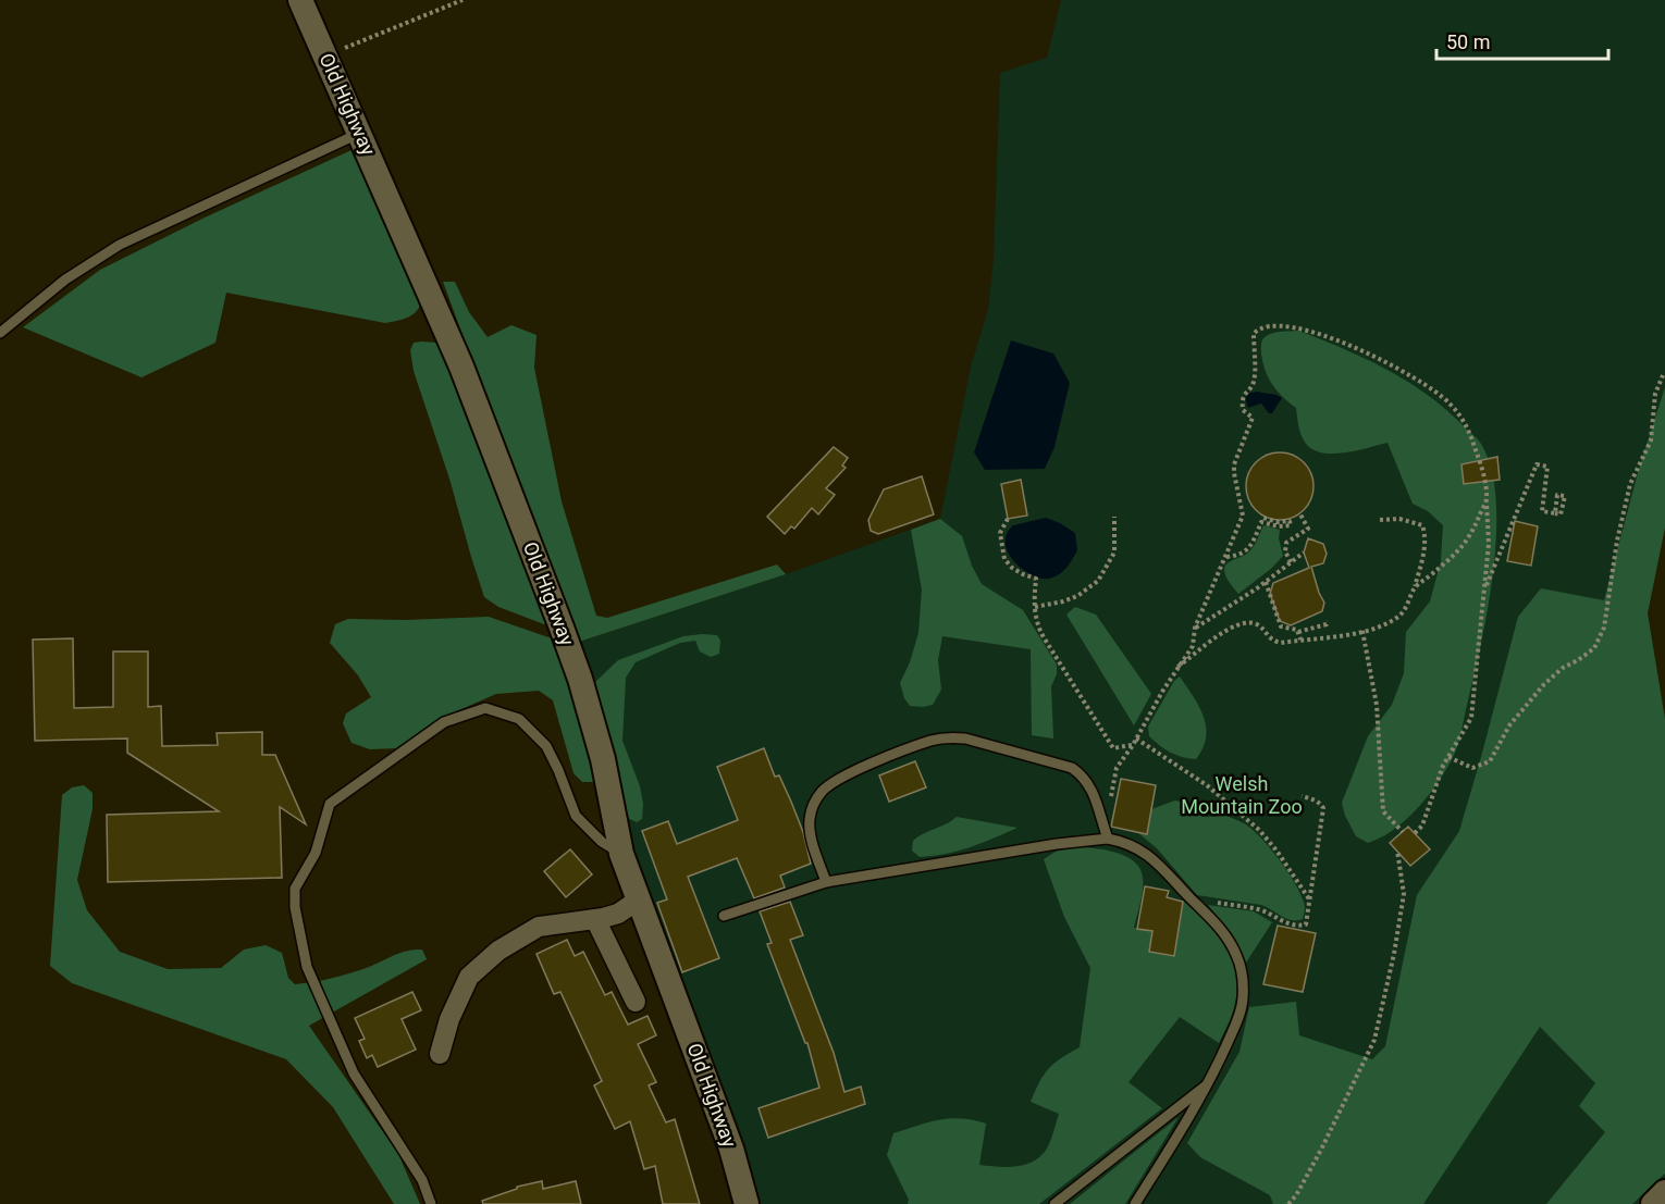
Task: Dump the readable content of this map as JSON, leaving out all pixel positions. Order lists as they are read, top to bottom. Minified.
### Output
{"streets":{"street":["Old Highway"]},"parks":["Welsh Mountain Zoo"],"scale_bar":"50 m"}
